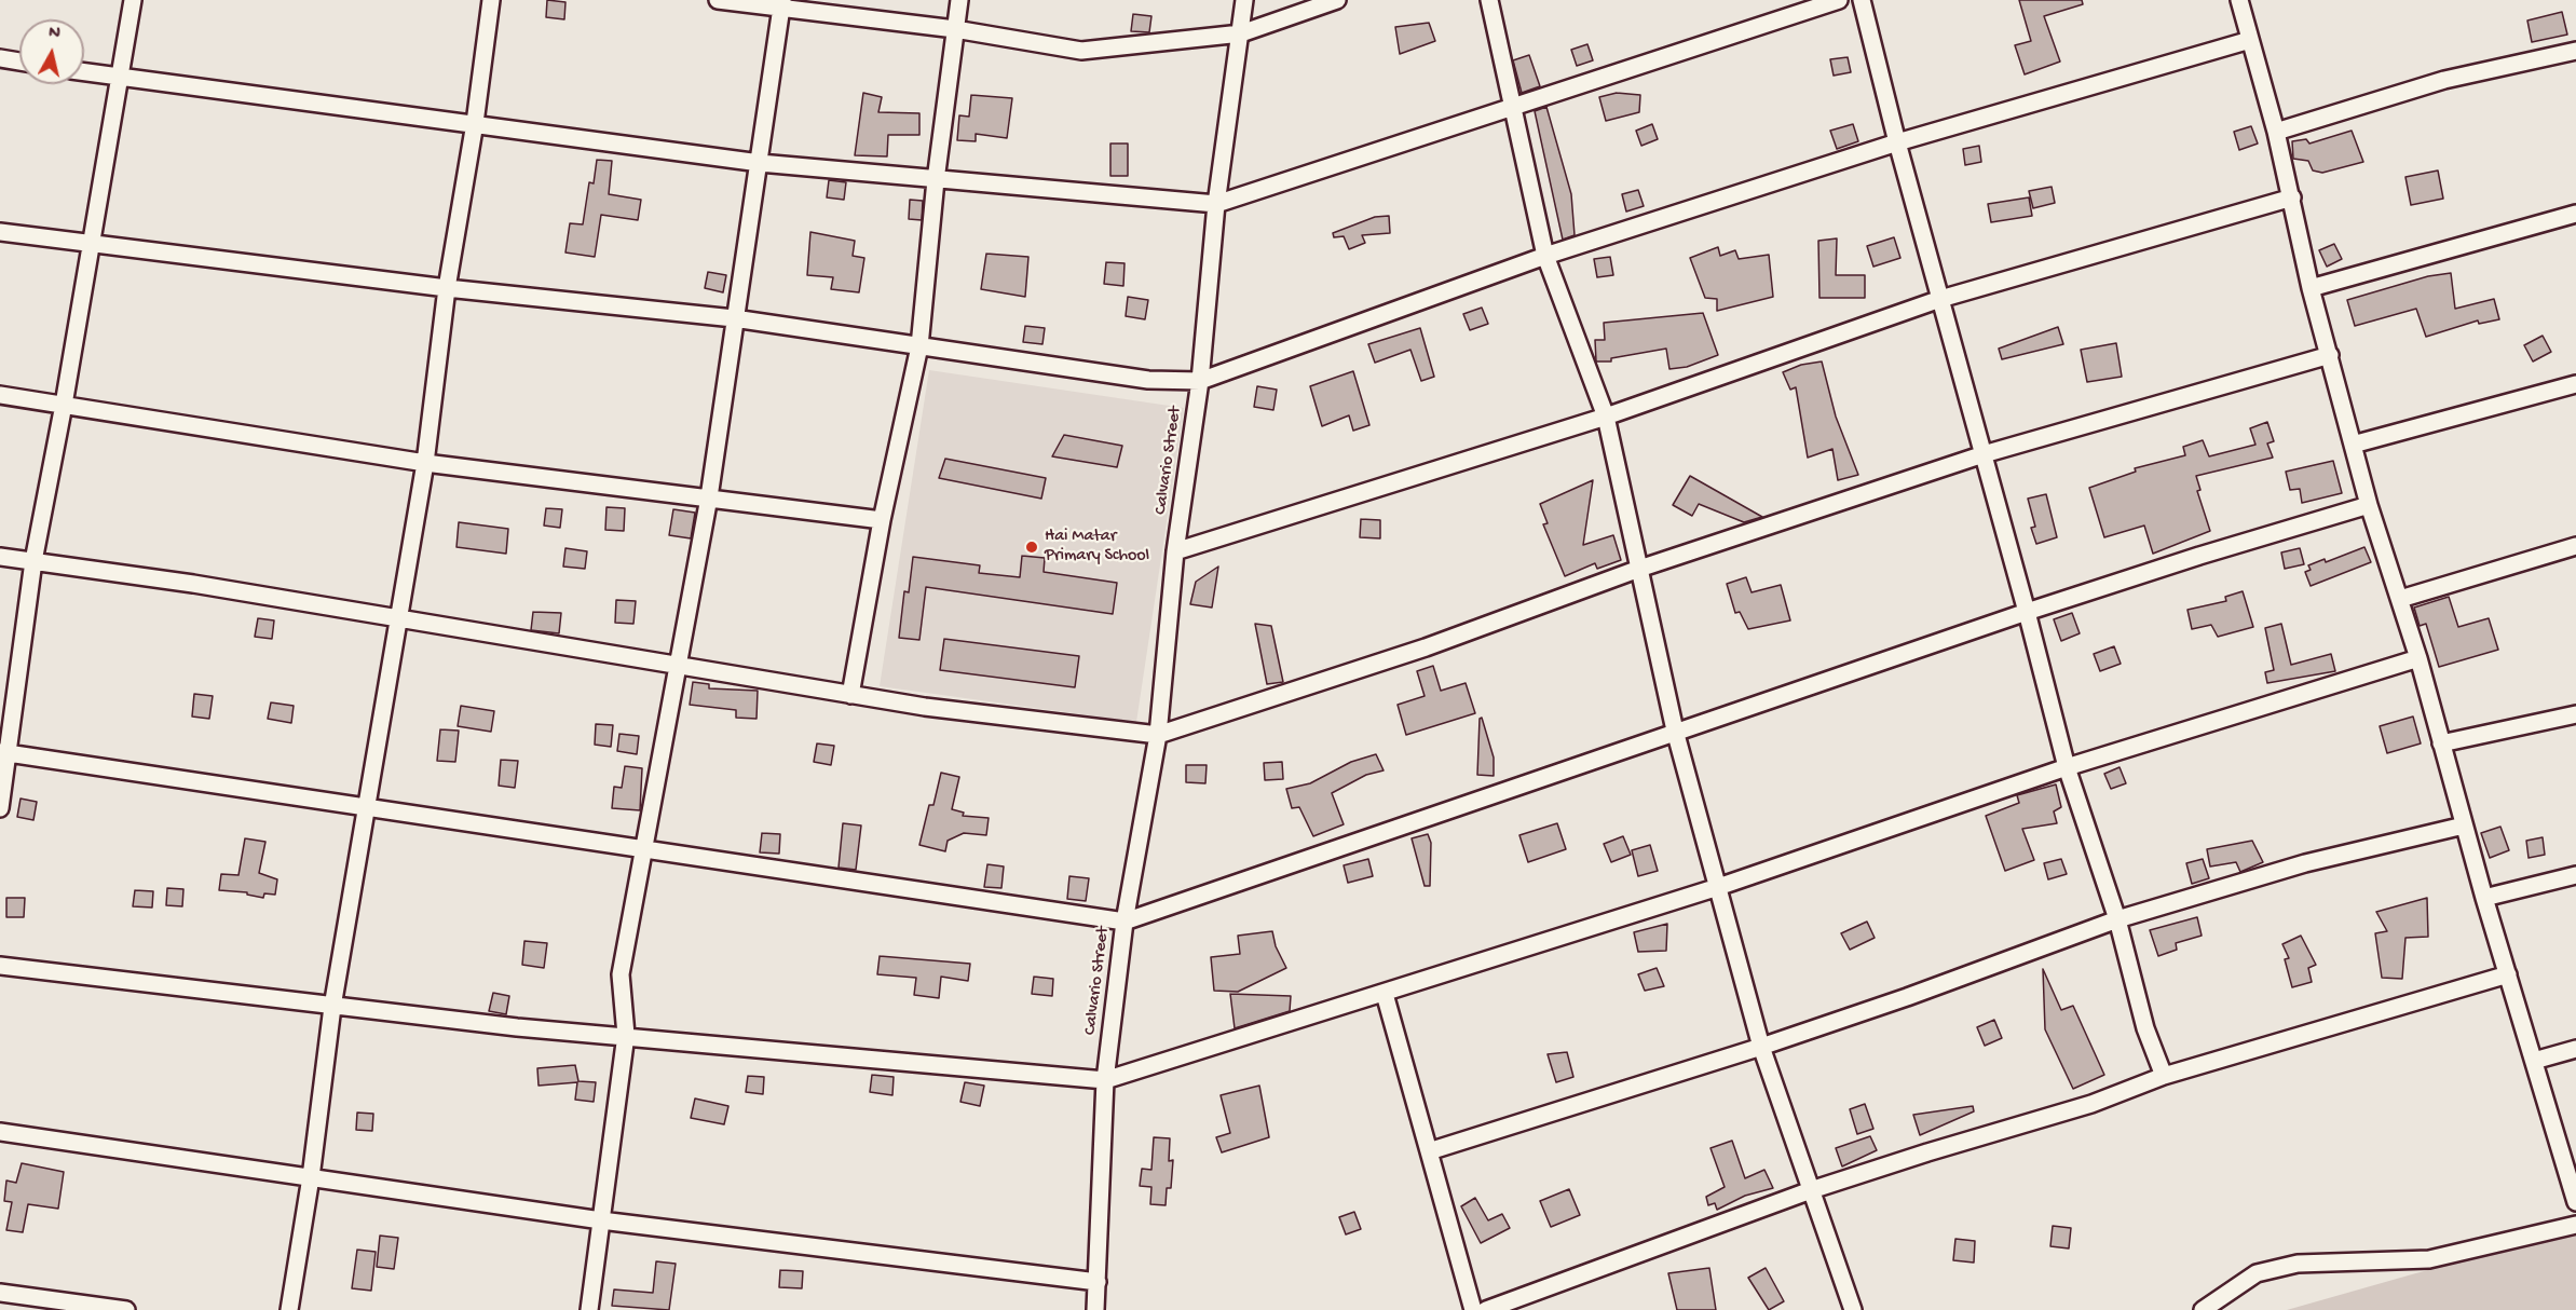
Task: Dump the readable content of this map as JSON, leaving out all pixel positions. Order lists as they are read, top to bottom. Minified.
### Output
{"streets":{"street":["Calvario Street"]},"places":["Hai Matar Primary School"],"north":"top"}
